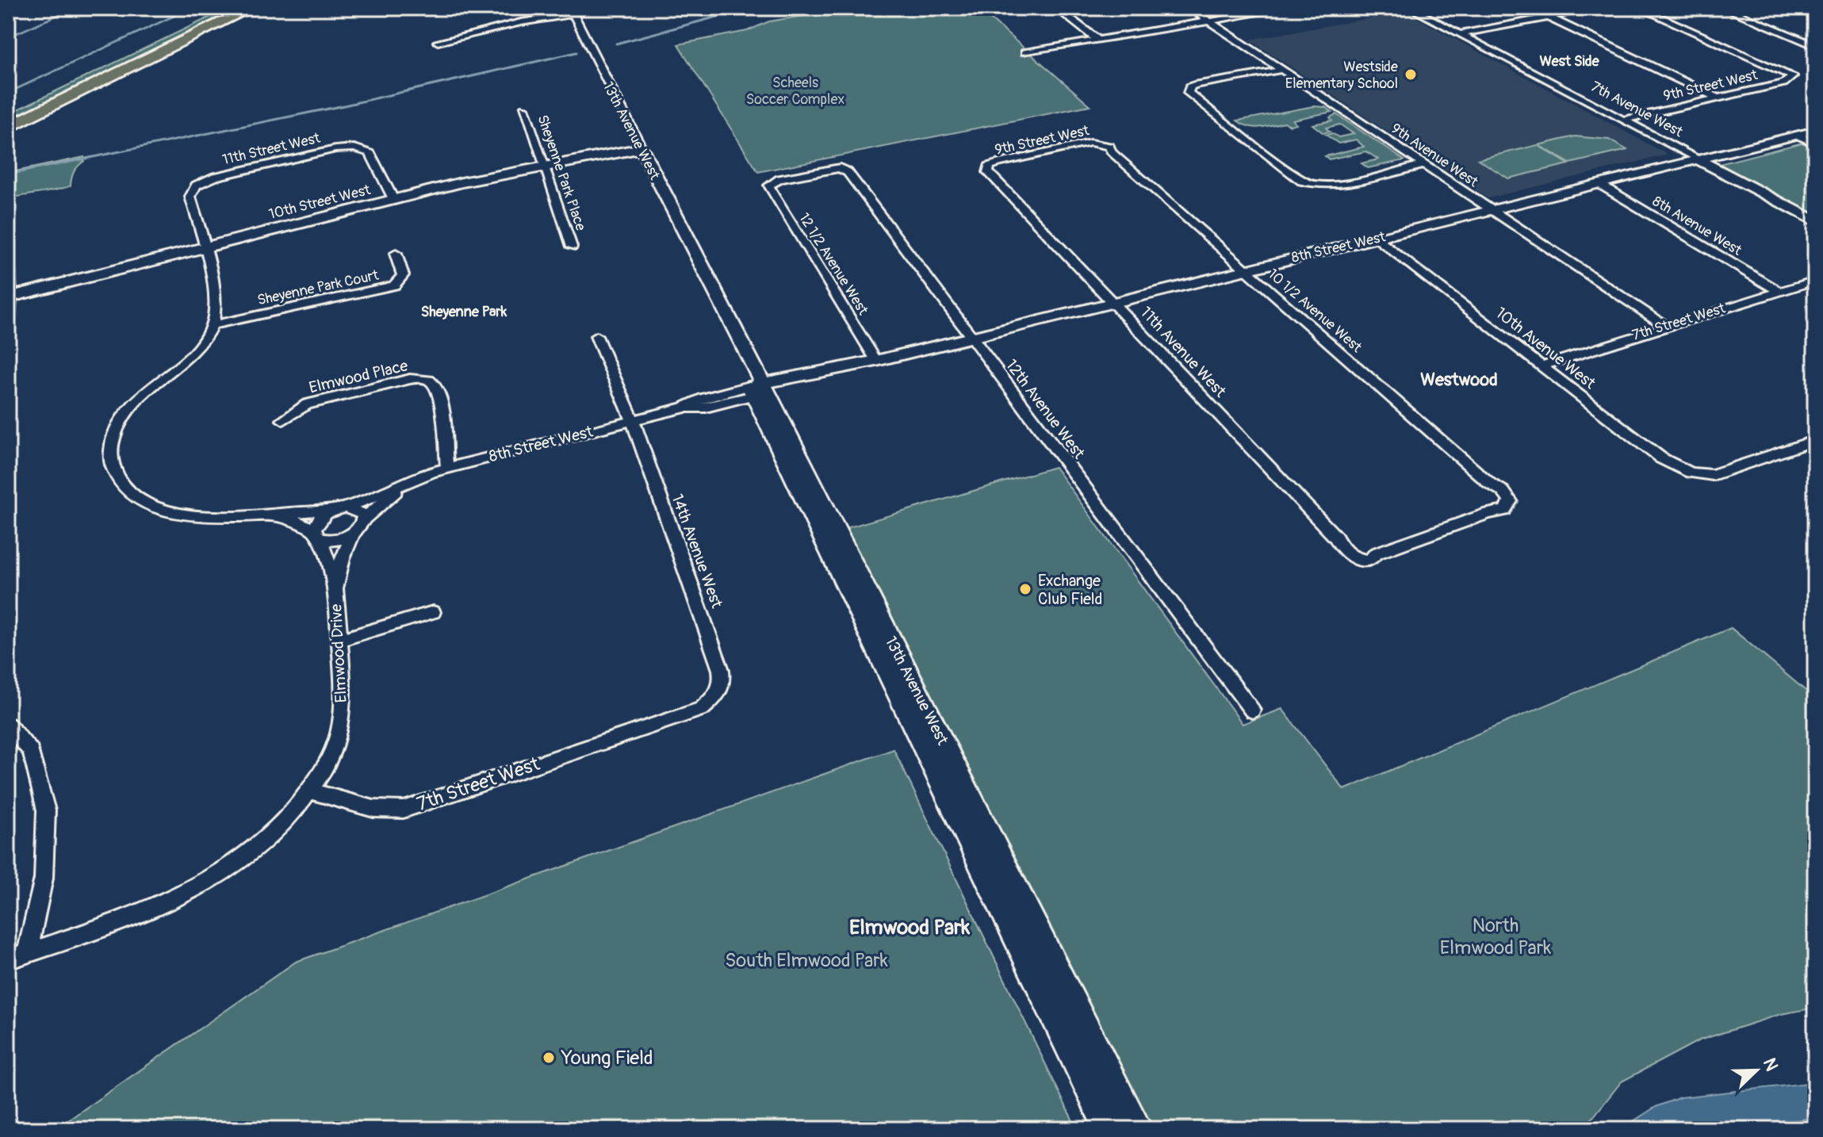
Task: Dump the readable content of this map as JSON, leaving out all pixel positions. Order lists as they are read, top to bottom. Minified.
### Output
{"streets":{"street":["9th Street West","7th Avenue West","13th Avenue West","11th Street West","9th Avenue West","Sheyenne Park Place","10th Street West","8th Avenue West","8th Street West","12 1/2 Avenue West","Sheyenne Park Court","10 1/2 Avenue West","7th Street West","10th Avenue West","11th Avenue West","Elmwood Place","12th Avenue West","14th Avenue West","Elmwood Drive"]},"crossings":[["9th Street West","7th Avenue West"],["9th Street West","10 1/2 Avenue West"],["9th Street West","11th Avenue West"],["7th Avenue West","8th Street West"],["13th Avenue West","10th Street West"],["13th Avenue West","8th Street West"],["11th Street West","10th Street West"],["9th Avenue West","8th Street West"],["9th Avenue West","7th Street West"],["Sheyenne Park Place","10th Street West"],["8th Avenue West","8th Street West"],["8th Avenue West","7th Street West"],["8th Street West","12 1/2 Avenue West"],["8th Street West","10 1/2 Avenue West"],["8th Street West","10th Avenue West"],["8th Street West","11th Avenue West"],["8th Street West","Elmwood Place"],["8th Street West","12th Avenue West"],["8th Street West","14th Avenue West"],["8th Street West","Elmwood Drive"],["12 1/2 Avenue West","12th Avenue West"],["10 1/2 Avenue West","11th Avenue West"],["7th Street West","10th Avenue West"],["7th Street West","14th Avenue West"],["7th Street West","Elmwood Drive"]],"districts":["West Side","Sheyenne Park","Westwood","Elmwood Park"],"parks":["Scheels Soccer Complex","North Elmwood Park","South Elmwood Park"],"places":["Westside Elementary School","Exchange Club Field","Young Field"],"north":"top right"}
